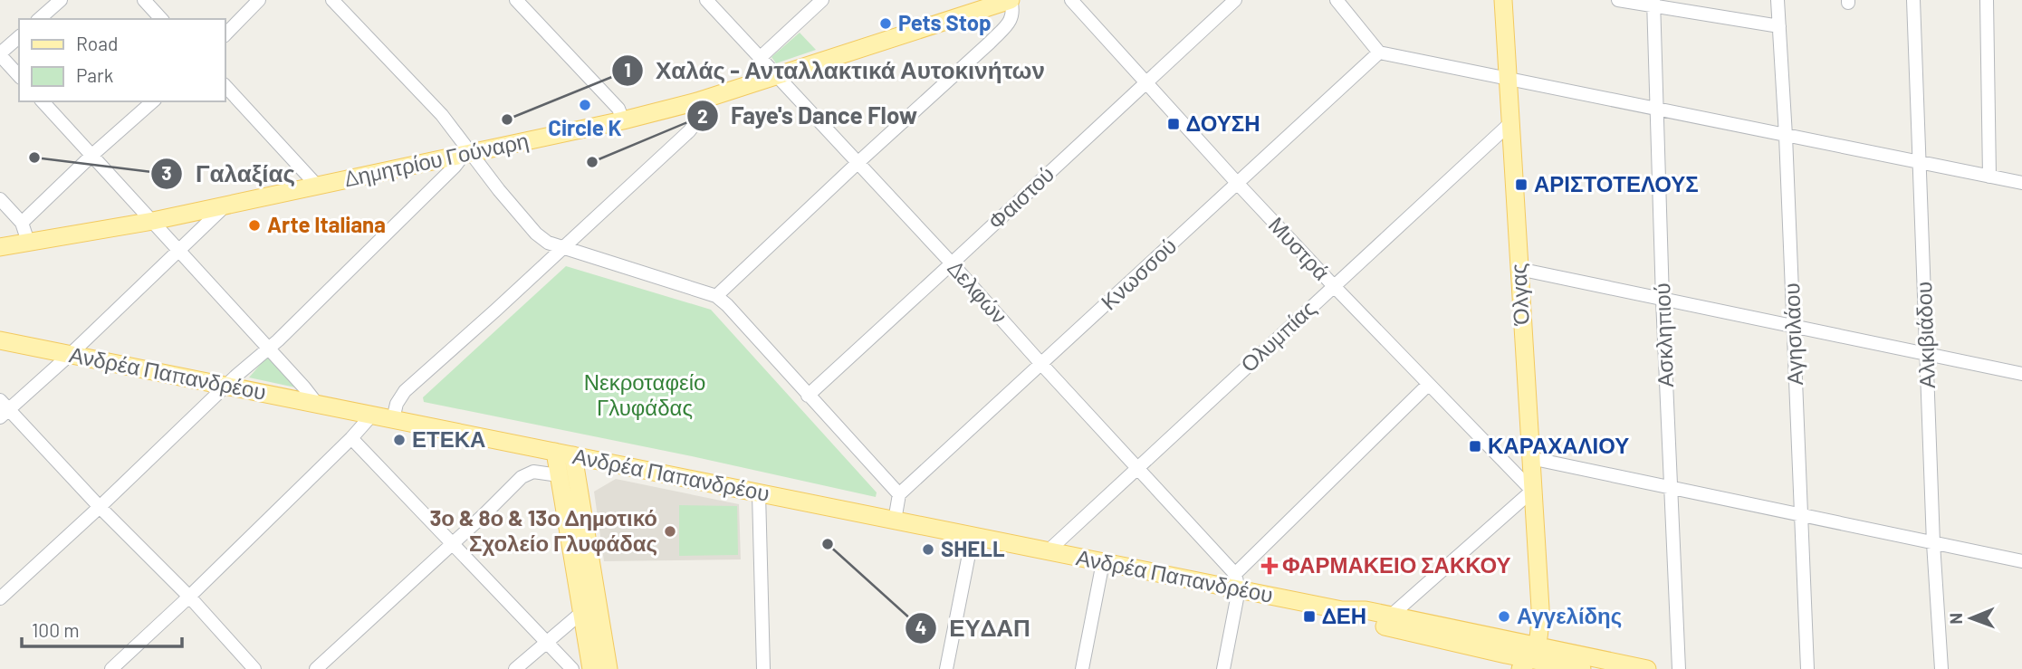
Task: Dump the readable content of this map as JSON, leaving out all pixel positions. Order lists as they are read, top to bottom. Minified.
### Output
{"streets":{"main road":["Δημητρίου Γούναρη","Όλγας","Ανδρέα Παπανδρέου"],"street":["Φαιστού","Μυστρά","Κνωσσού","Δελφών","Αγησιλάου","Ασκληπιού","Αλκιβιάδου","Ολυμπίας"]},"crossings":[["Δημητρίου Γούναρη","Δελφών"],["Φαιστού","Μυστρά"],["Φαιστού","Δελφών"],["Μυστρά","Κνωσσού"],["Μυστρά","Όλγας"],["Μυστρά","Ολυμπίας"],["Κνωσσού","Δελφών"],["Δελφών","Ολυμπίας"],["Δελφών","Ανδρέα Παπανδρέου"],["Όλγας","Ολυμπίας"],["Όλγας","Ανδρέα Παπανδρέου"],["Ολυμπίας","Ανδρέα Παπανδρέου"]],"parks":["Νεκροταφείο Γλυφάδας"],"places":{"other":["Pets Stop","Circle K","Χαλάς - Ανταλλακτικά Αυτοκινήτων","Γαλαξίας","Faye's Dance Flow","Arte Italiana","ΕΤΕΚΑ","3ο & 8ο & 13ο Δημοτικό Σχολείο Γλυφάδας","ΕΥΔΑΠ","SHELL","Αγγελίδης"],"transit":["ΔΟΥΣΗ","ΑΡΙΣΤΟΤΕΛΟΥΣ","ΚΑΡΑΧΑΛΙΟΥ","ΔΕΗ"],"health":["ΦΑΡΜΑΚΕΙΟ ΣΑΚΚΟΥ"]},"legend":["Road","Park"],"scale_bar":"100 m","north":"left"}
